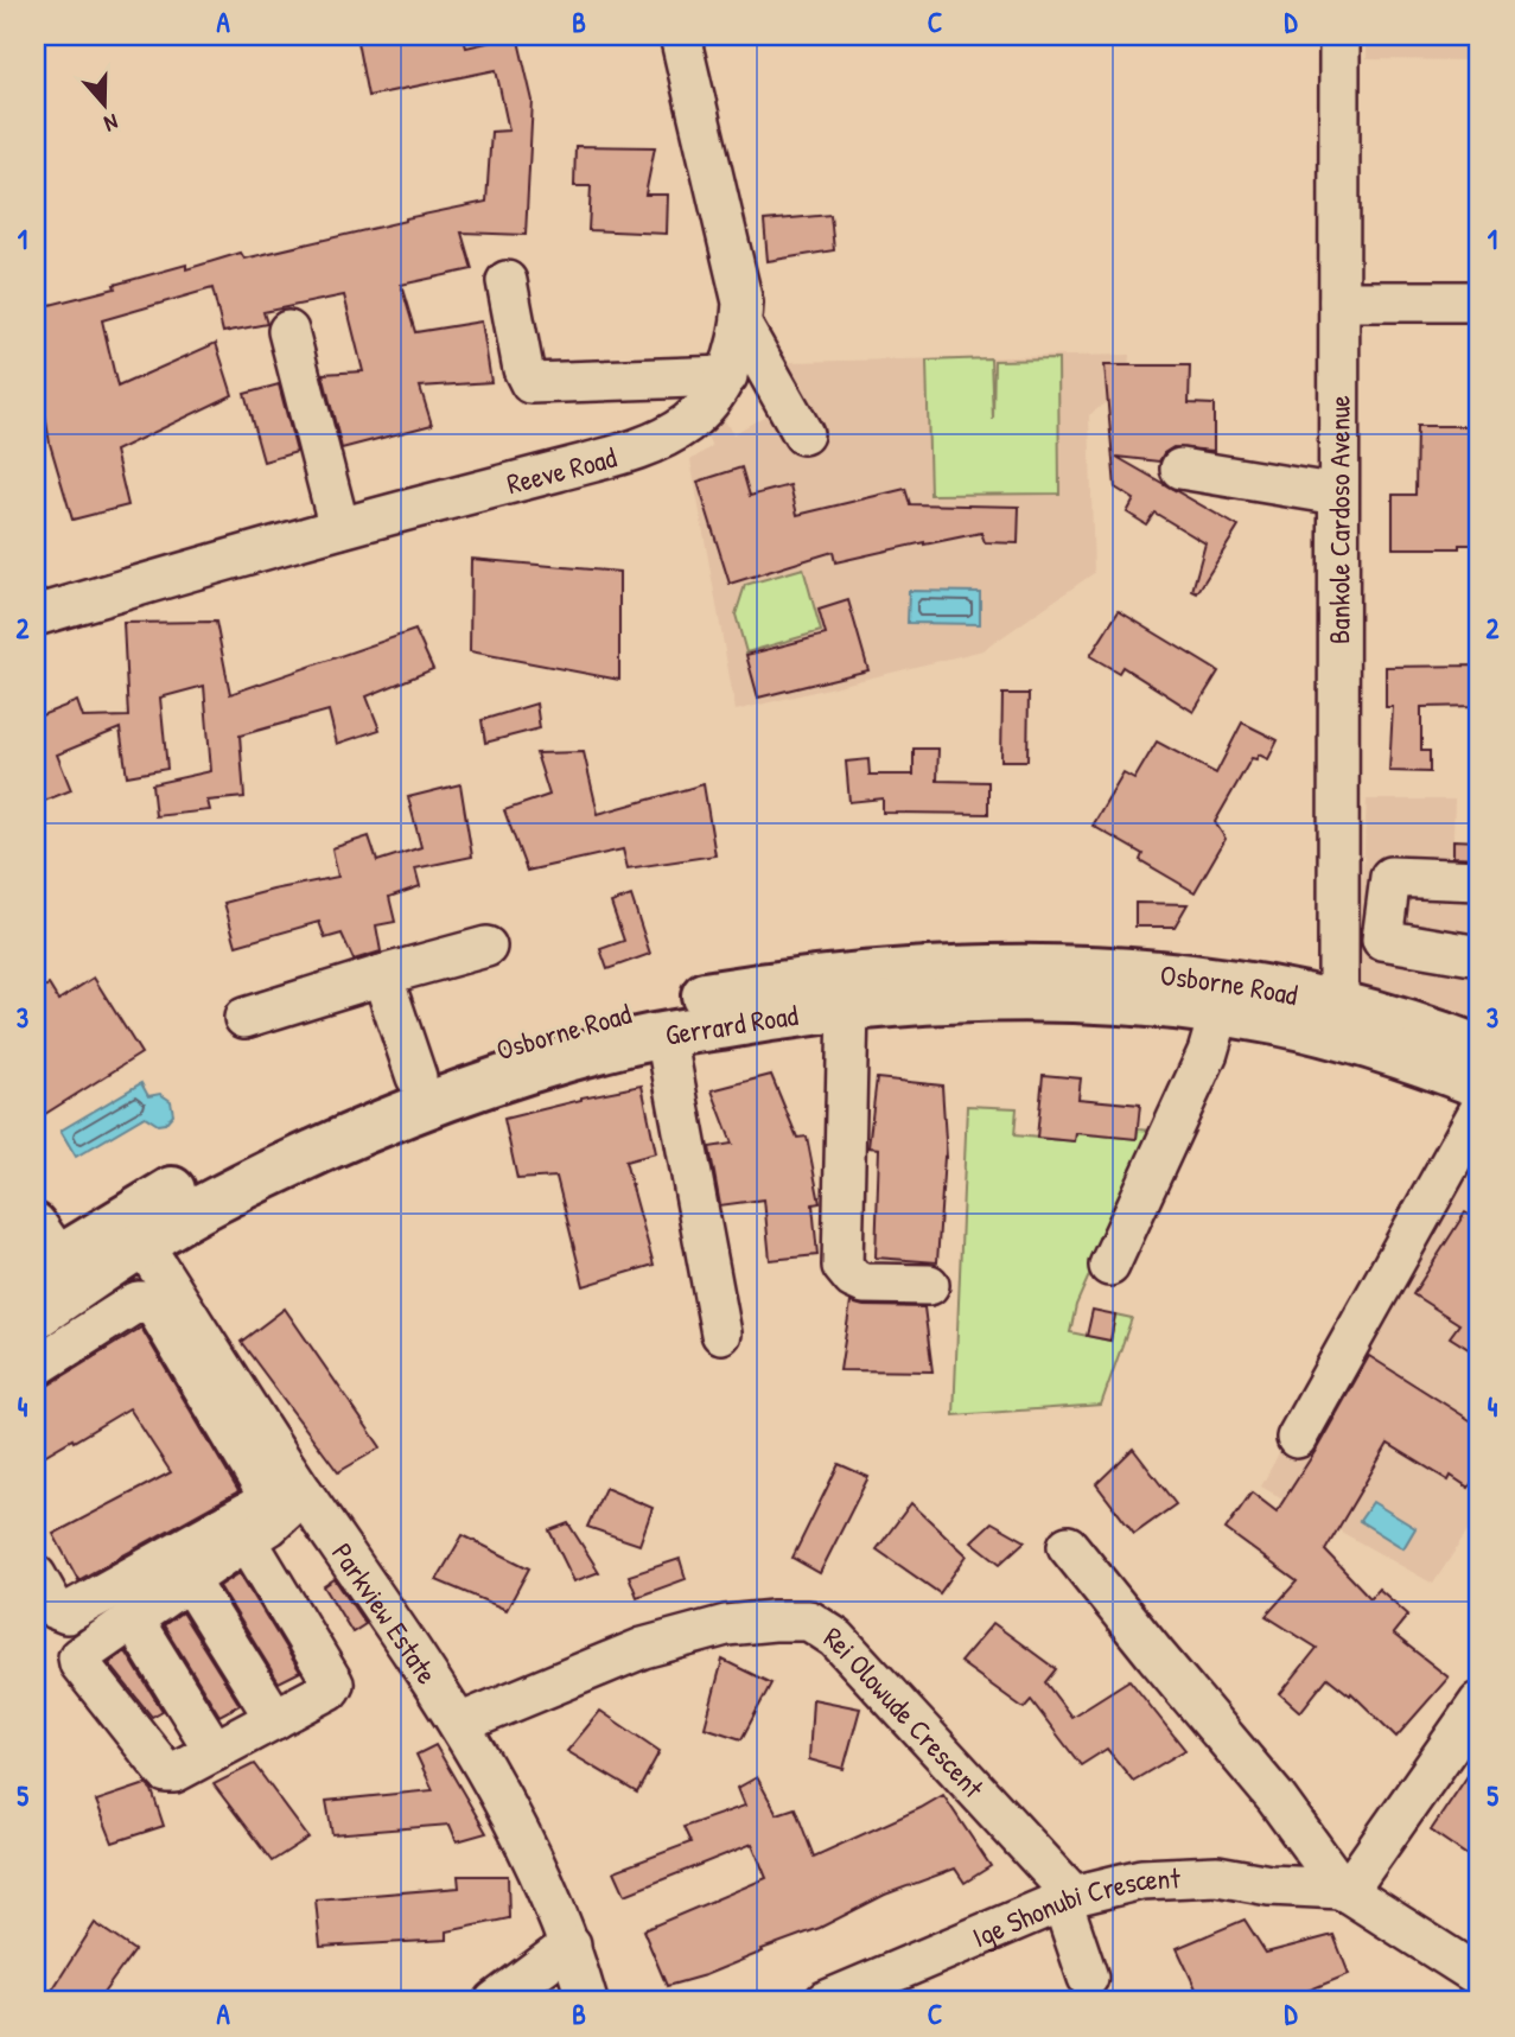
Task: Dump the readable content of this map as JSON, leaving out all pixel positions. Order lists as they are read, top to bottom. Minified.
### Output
{"streets":{"main road":["Osborne Road","Gerrard Road"],"street":["Reeve Road","Bankole Cardoso Avenue","Parkview Estate","Rei Olowude Crescent","Ige Shonubi Crescent"]},"crossings":[["Bankole Cardoso Avenue","Osborne Road"],["Gerrard Road","Parkview Estate"],["Parkview Estate","Rei Olowude Crescent"],["Rei Olowude Crescent","Ige Shonubi Crescent"]],"north":"bottom","grid":{"columns":["A","B","C","D"],"rows":["1","2","3","4","5"]}}
